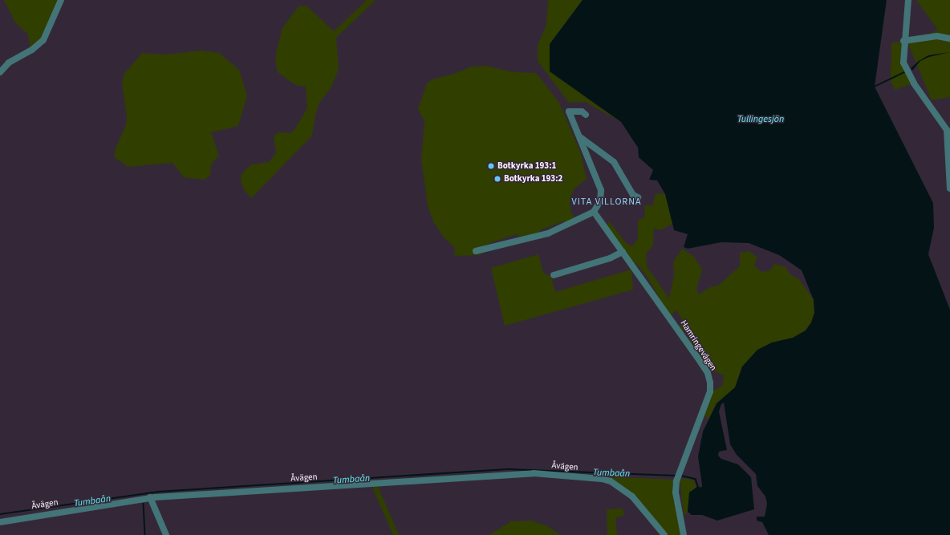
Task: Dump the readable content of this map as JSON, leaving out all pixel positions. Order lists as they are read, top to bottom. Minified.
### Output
{"streets":{"street":["Hamringevägen","Åvägen"]},"districts":["VITA VILLORNA"],"water":["Tullingesjön","Tumbaån"],"places":["Botkyrka 193:1","Botkyrka 193:2"]}
